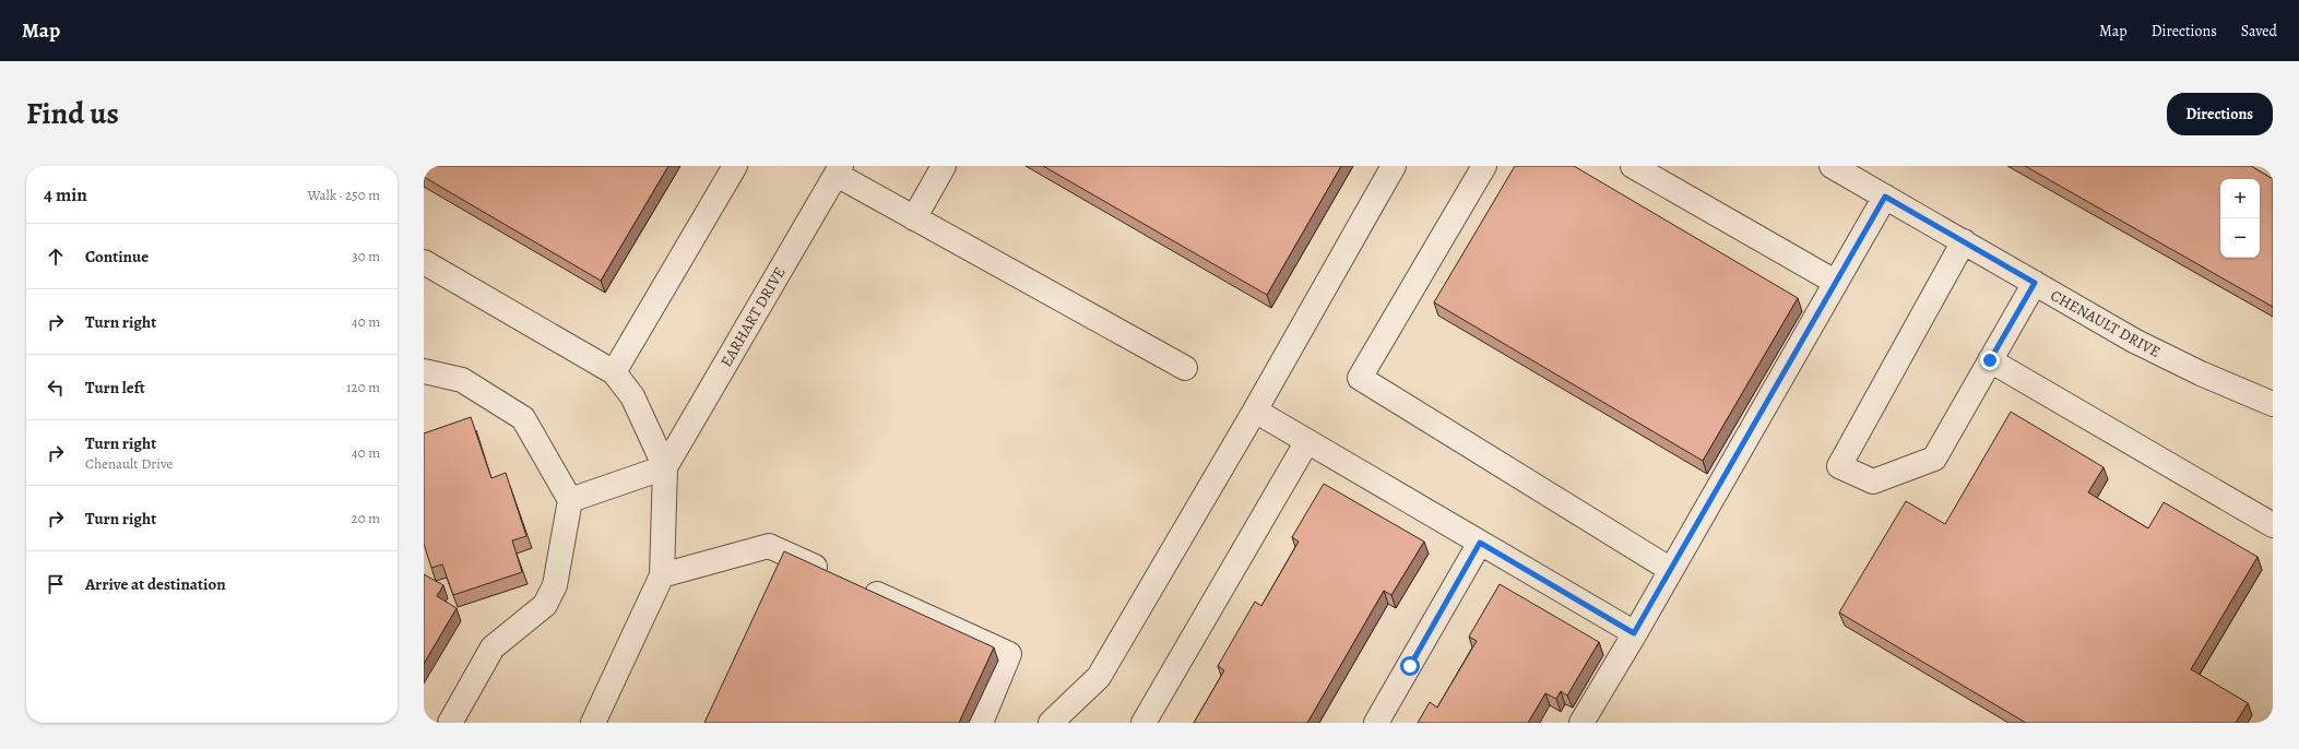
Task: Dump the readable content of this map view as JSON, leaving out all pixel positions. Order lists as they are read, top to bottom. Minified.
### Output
{"streets":{"street":["EARHART DRIVE","CHENAULT DRIVE"]},"page":{"header":"Map","nav":["Map","Directions","Saved"],"title":"Find us","buttons":"Directions","heading":["4 min","Walk · 250 m"],"map_buttons":["+","−"],"list":[["Continue","30 m"],["Turn right","40 m"],["Turn left","120 m"],["Turn right","Chenault Drive","40 m"],["Turn right","20 m"],"Arrive at destination"]}}
